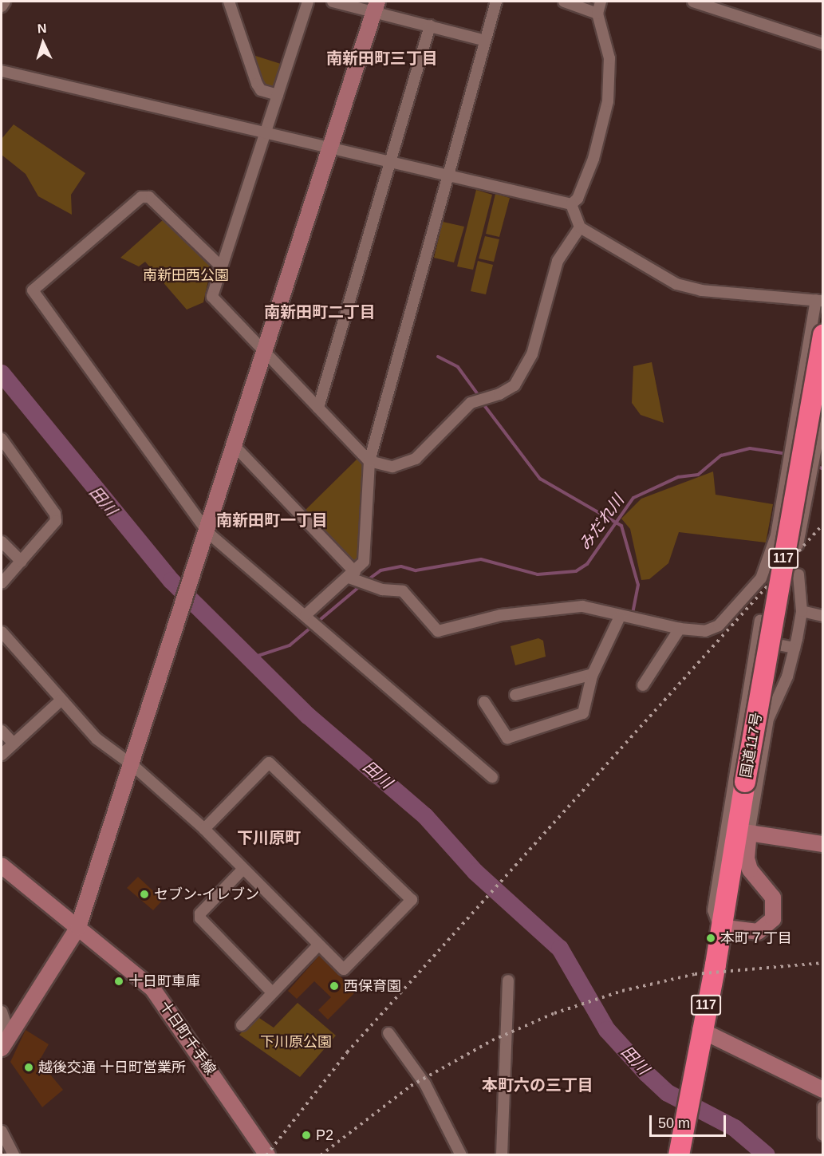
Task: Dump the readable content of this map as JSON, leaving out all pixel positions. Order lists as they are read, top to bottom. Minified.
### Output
{"streets":{"highway":["117","国道117号"],"street":["十日町千手線"]},"districts":["南新田町三丁目","南新田町二丁目","南新田町一丁目","下川原町","本町六の三丁目"],"water":["田川","みだれ川"],"parks":["南新田西公園","下川原公園"],"places":["セブン-イレブン","本町７丁目","十日町車庫","西保育園","越後交通 十日町営業所","P2"],"scale_bar":"50 m","north":"top"}
